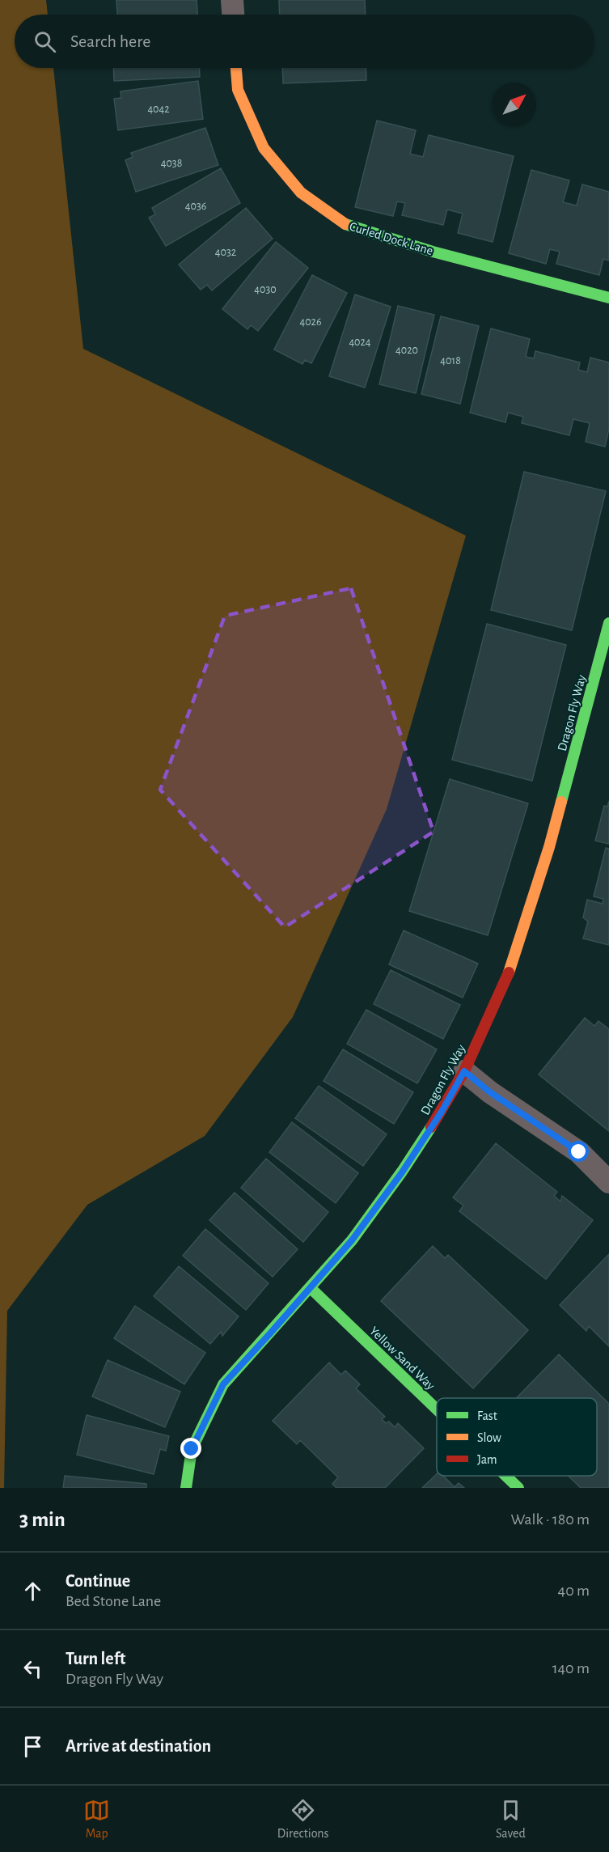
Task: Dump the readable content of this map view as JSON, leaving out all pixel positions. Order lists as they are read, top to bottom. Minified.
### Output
{"streets":{"street":["Curled Dock Lane","Dragon Fly Way","Yellow Sand Way"]},"crossings":[["Dragon Fly Way","Yellow Sand Way"]],"house_numbers":["4042","4038","4036","4032","4030","4026","4024","4020","4018"],"legend":["Fast","Slow","Jam"],"north":"top right","page":{"search":"Search here","heading":["3 min","Walk · 180 m"],"list":[["Continue","Bed Stone Lane","40 m"],["Turn left","Dragon Fly Way","140 m"],"Arrive at destination"],"nav":["Map","Directions","Saved"]}}
